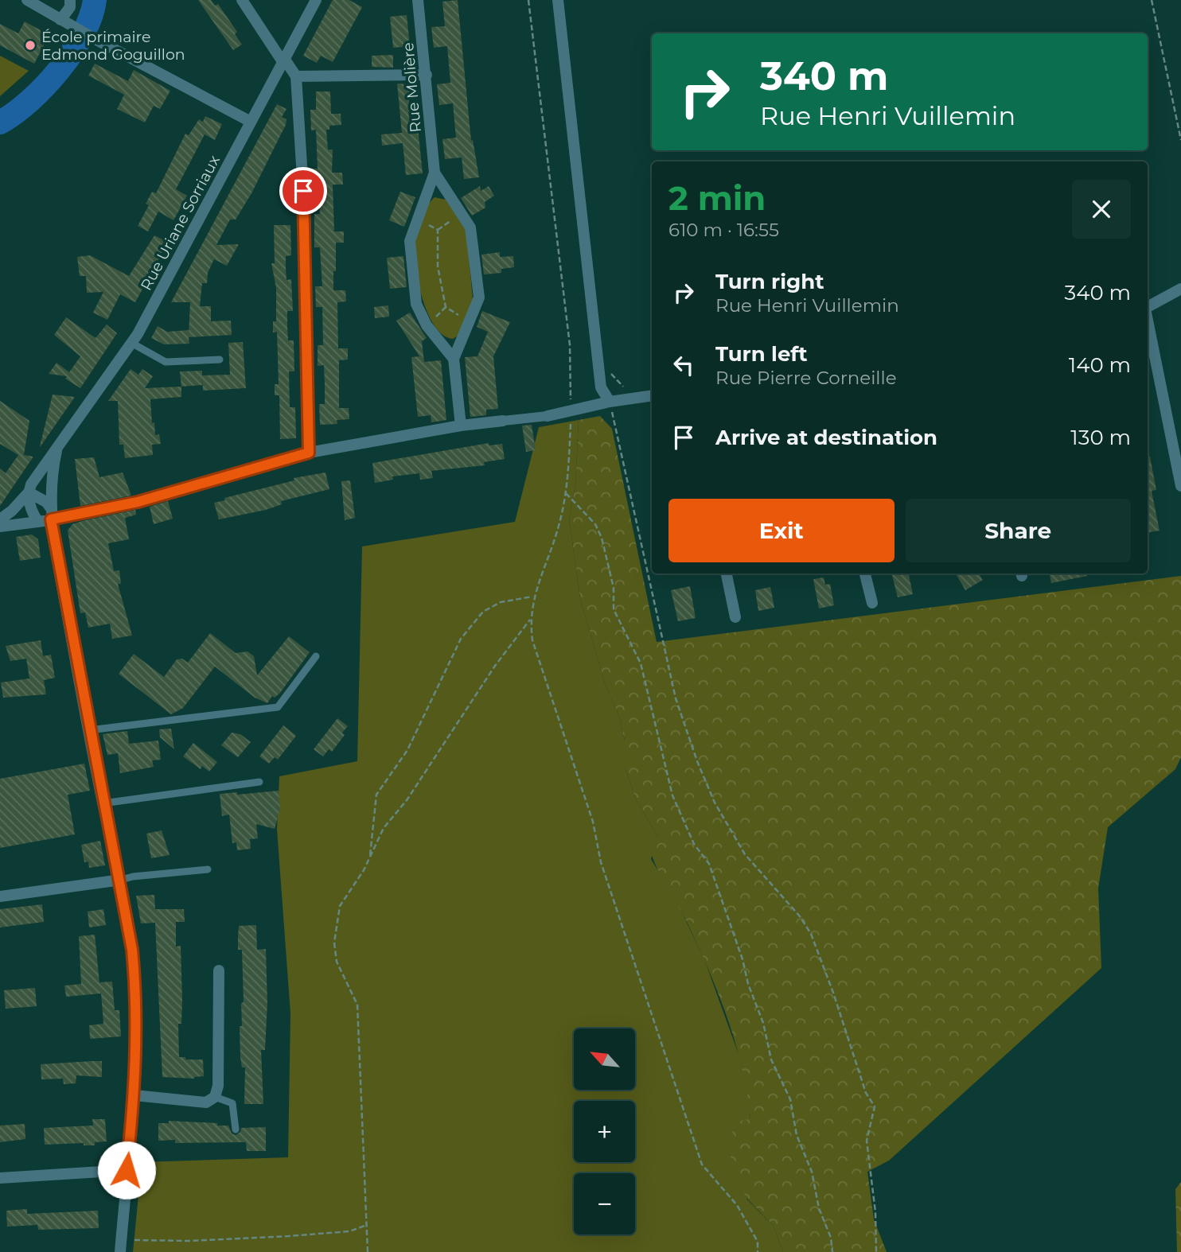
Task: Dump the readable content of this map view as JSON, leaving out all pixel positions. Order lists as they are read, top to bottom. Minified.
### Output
{"streets":{"street":["Rue Molière","Rue Uriane Sorriaux"]},"places":["École primaire Edmond Goguillon"],"north":"top left","page":{"turn":["340 m","Rue Henri Vuillemin"],"heading":["2 min","610 m · 16:55"],"list":[{"name":"Turn right","note":"Rue Henri Vuillemin","value":"340 m"},{"name":"Turn left","note":"Rue Pierre Corneille","value":"140 m"},{"name":"Arrive at destination","value":"130 m"}],"buttons":["Exit","Share"],"map_buttons":["+","−"]}}
